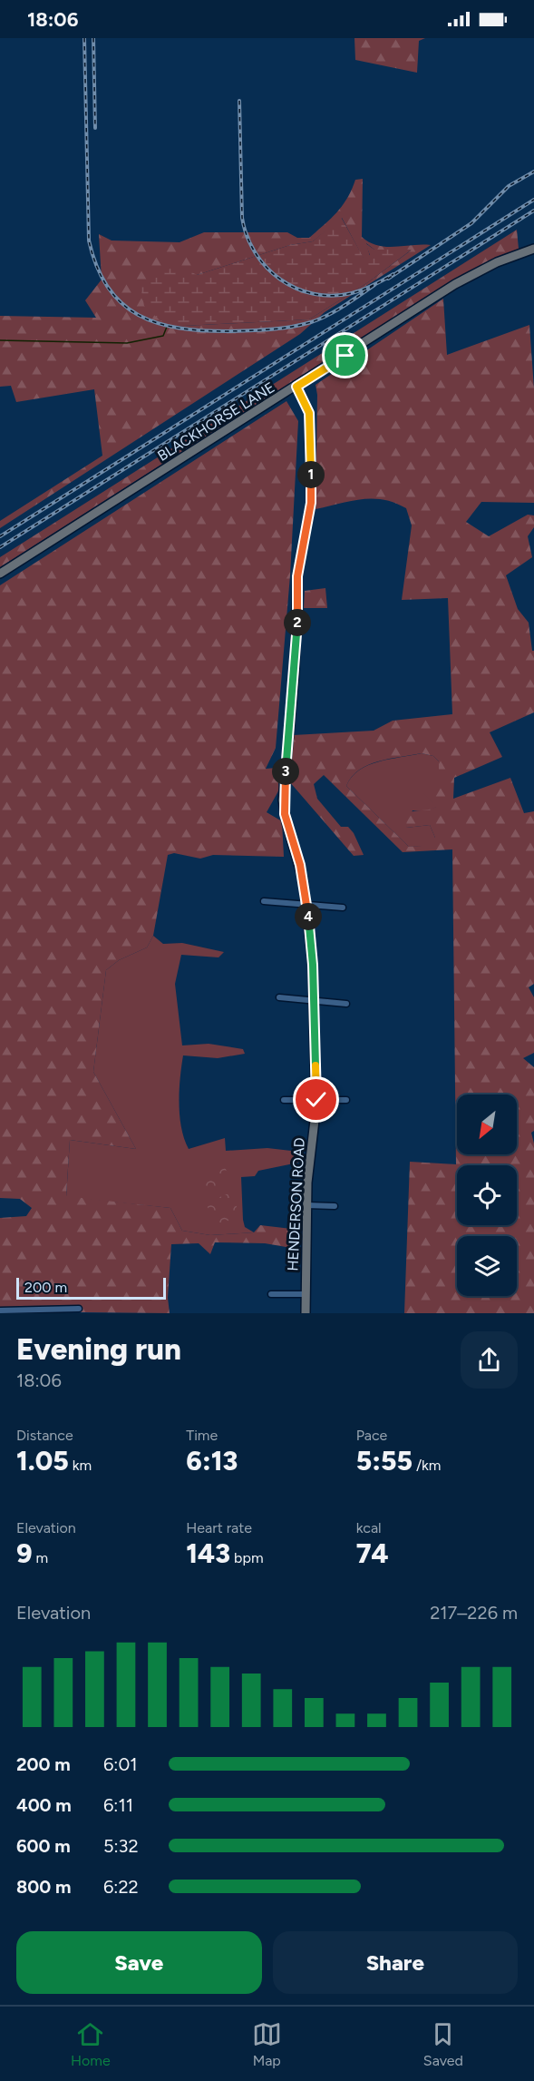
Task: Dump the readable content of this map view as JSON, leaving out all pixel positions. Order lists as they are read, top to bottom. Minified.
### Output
{"streets":{"street":["BLACKHORSE LANE","HENDERSON ROAD"]},"crossings":[["BLACKHORSE LANE","HENDERSON ROAD"]],"scale_bar":"200 m","north":"bottom left","page":{"status":"18:06","pins":["1","2","3","4"],"scale":"200 m","heading":["Evening run","18:06"],"stats":[["Distance","1.05 km"],["Time","6:13"],["Pace","5:55 /km"],["Elevation","9 m"],["Heart rate","143 bpm"],["kcal","74"]],"chart":["Elevation","217–226 m"],"list":[{"name":"200 m","note":"6:01"},{"name":"400 m","note":"6:11"},{"name":"600 m","note":"5:32"},{"name":"800 m","note":"6:22"}],"buttons":["Save","Share"],"tabs":["Home","Map","Saved"]}}
